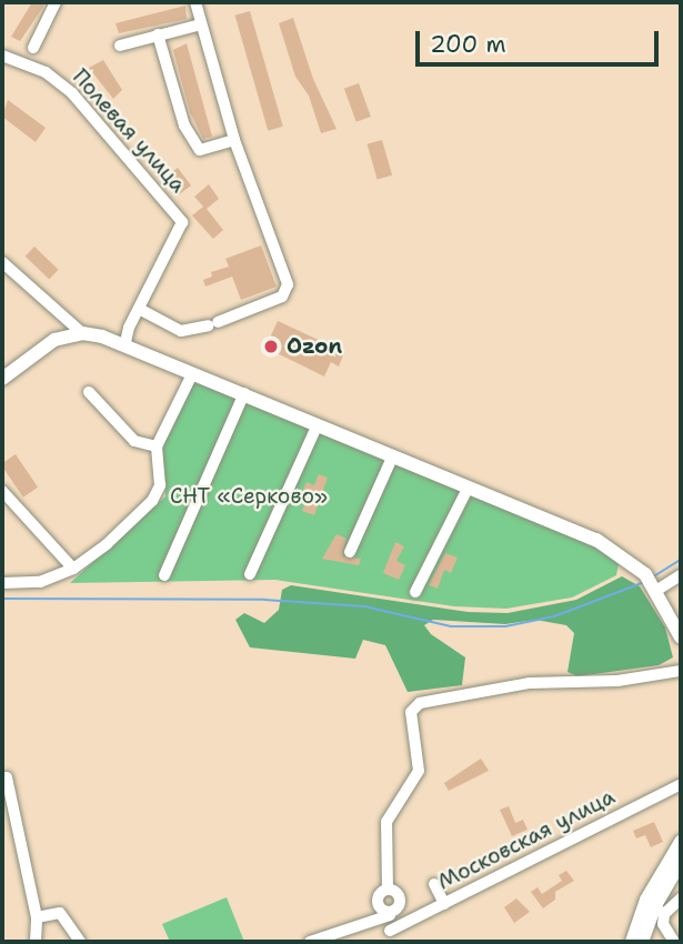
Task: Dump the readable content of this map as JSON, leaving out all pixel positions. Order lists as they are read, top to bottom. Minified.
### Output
{"streets":{"street":["Полевая улица","Московская улица"]},"parks":["СНТ «Серково»"],"places":["Ozon"],"scale_bar":"200 m"}
